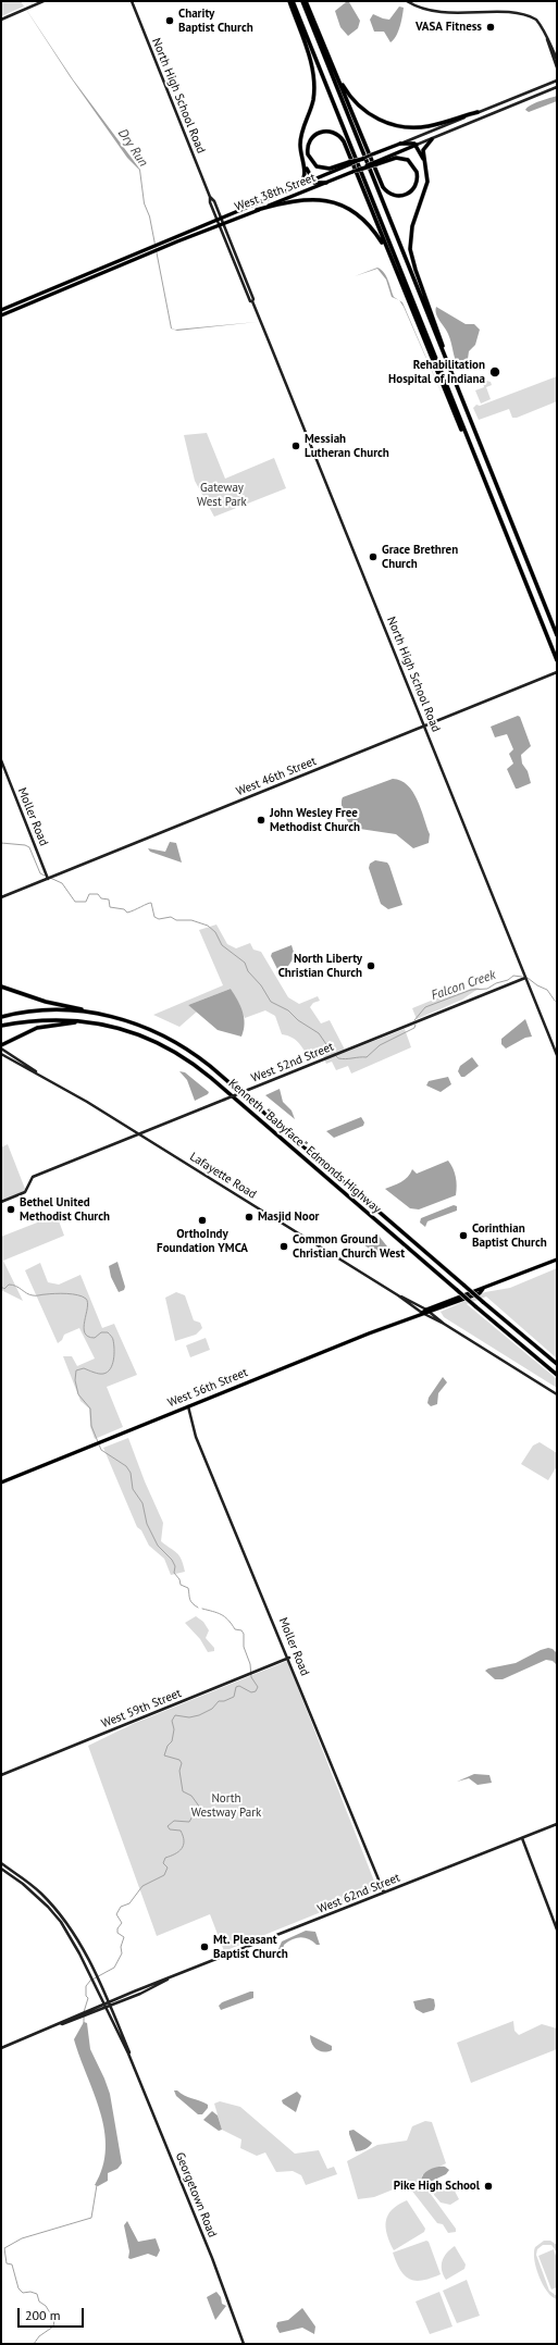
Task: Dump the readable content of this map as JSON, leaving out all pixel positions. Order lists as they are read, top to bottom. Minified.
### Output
{"streets":{"highway":["Kenneth \"Babyface\" Edmonds Highway"],"main road":["West 38th Street","West 56th Street"],"street":["North High School Road","West 46th Street","Moller Road","West 52nd Street","Lafayette Road","West 59th Street","West 62nd Street","Georgetown Road"]},"crossings":[["North High School Road","West 38th Street"],["North High School Road","West 46th Street"],["North High School Road","West 52nd Street"],["West 46th Street","Moller Road"],["Moller Road","West 56th Street"],["Moller Road","West 59th Street"],["Moller Road","West 62nd Street"],["West 52nd Street","Lafayette Road"],["Lafayette Road","West 56th Street"],["West 62nd Street","Georgetown Road"]],"water":["Dry Run","Falcon Creek"],"parks":["Gateway West Park","North Westway Park"],"places":["Charity Baptist Church","VASA Fitness","Rehabilitation Hospital of Indiana","Messiah Lutheran Church","Grace Brethren Church","John Wesley Free Methodist Church","North Liberty Christian Church","Bethel United Methodist Church","Masjid Noor","OrthoIndy Foundation YMCA","Corinthian Baptist Church","Common Ground Christian Church West","Mt. Pleasant Baptist Church","Pike High School"],"scale_bar":"200 m"}
